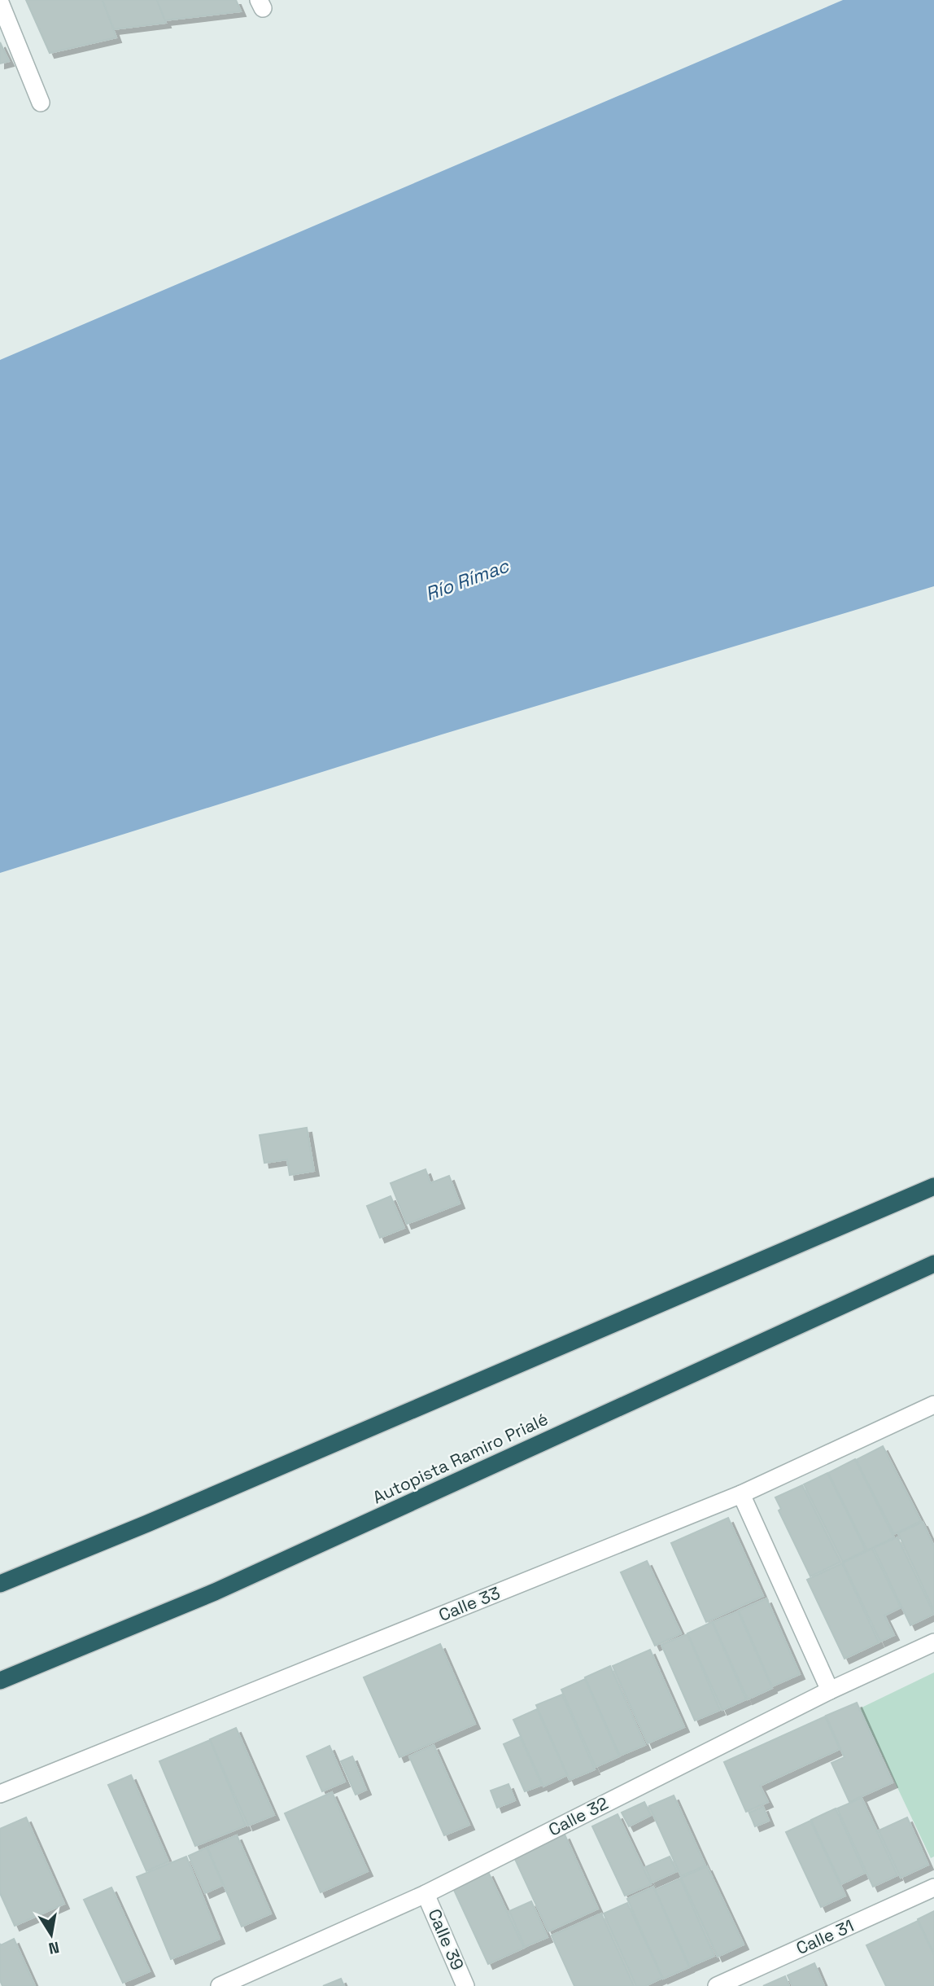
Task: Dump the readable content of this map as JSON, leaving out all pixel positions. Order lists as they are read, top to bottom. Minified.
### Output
{"streets":{"highway":["Autopista Ramiro Prialé"],"street":["Calle 33","Calle 32","Calle 31","Calle 39"]},"crossings":[["Calle 32","Calle 39"]],"water":["Río Rímac"],"north":"bottom"}
